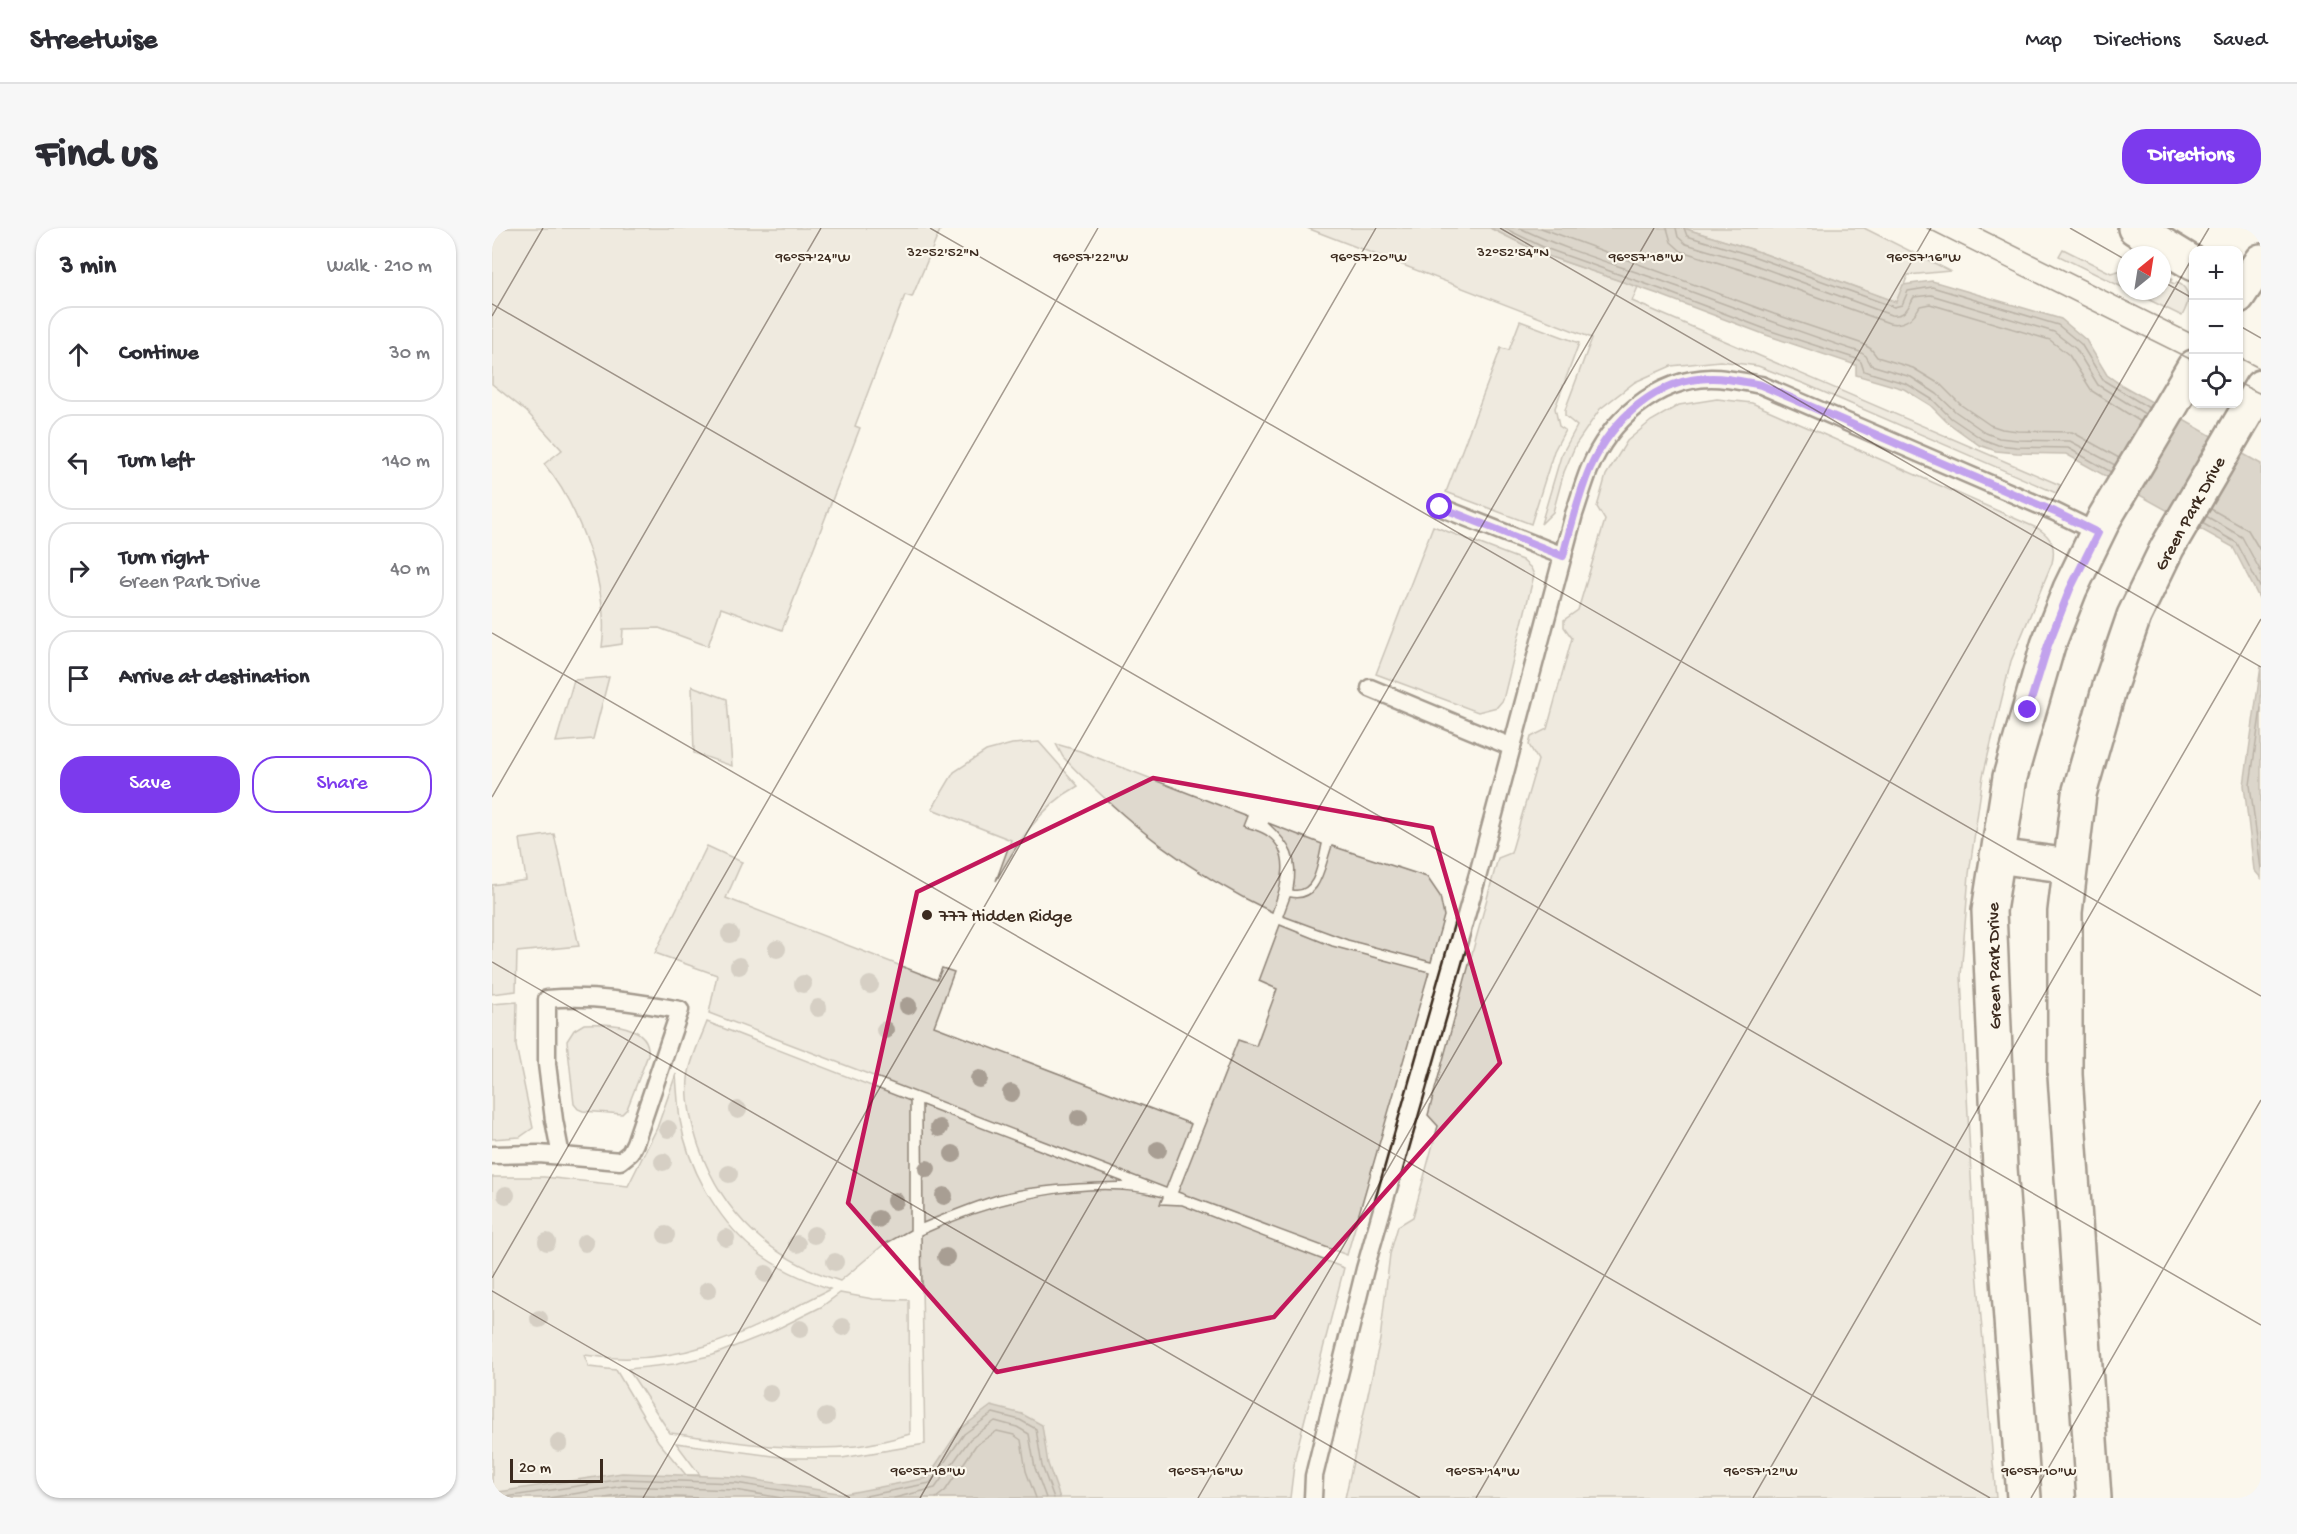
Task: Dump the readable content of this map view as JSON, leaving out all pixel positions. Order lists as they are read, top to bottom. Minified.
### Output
{"streets":{"street":["Green Park Drive"]},"places":["777 Hidden Ridge"],"scale_bar":"20 m","north":"top right","page":{"header":"Streetwise","nav":["Map","Directions","Saved"],"buttons":["Directions",["Save","Share"]],"title":"Find us","heading":["3 min","Walk · 210 m"],"map_buttons":["+","−"],"list":[["Continue","30 m"],["Turn left","140 m"],["Turn right","Green Park Drive","40 m"],"Arrive at destination"],"scale":"20 m"},"coordinates":["32°52'52\"N","32°52'54\"N","96°57'24\"W","96°57'22\"W","96°57'20\"W","96°57'18\"W","96°57'16\"W","96°57'14\"W","96°57'12\"W","96°57'10\"W"]}
